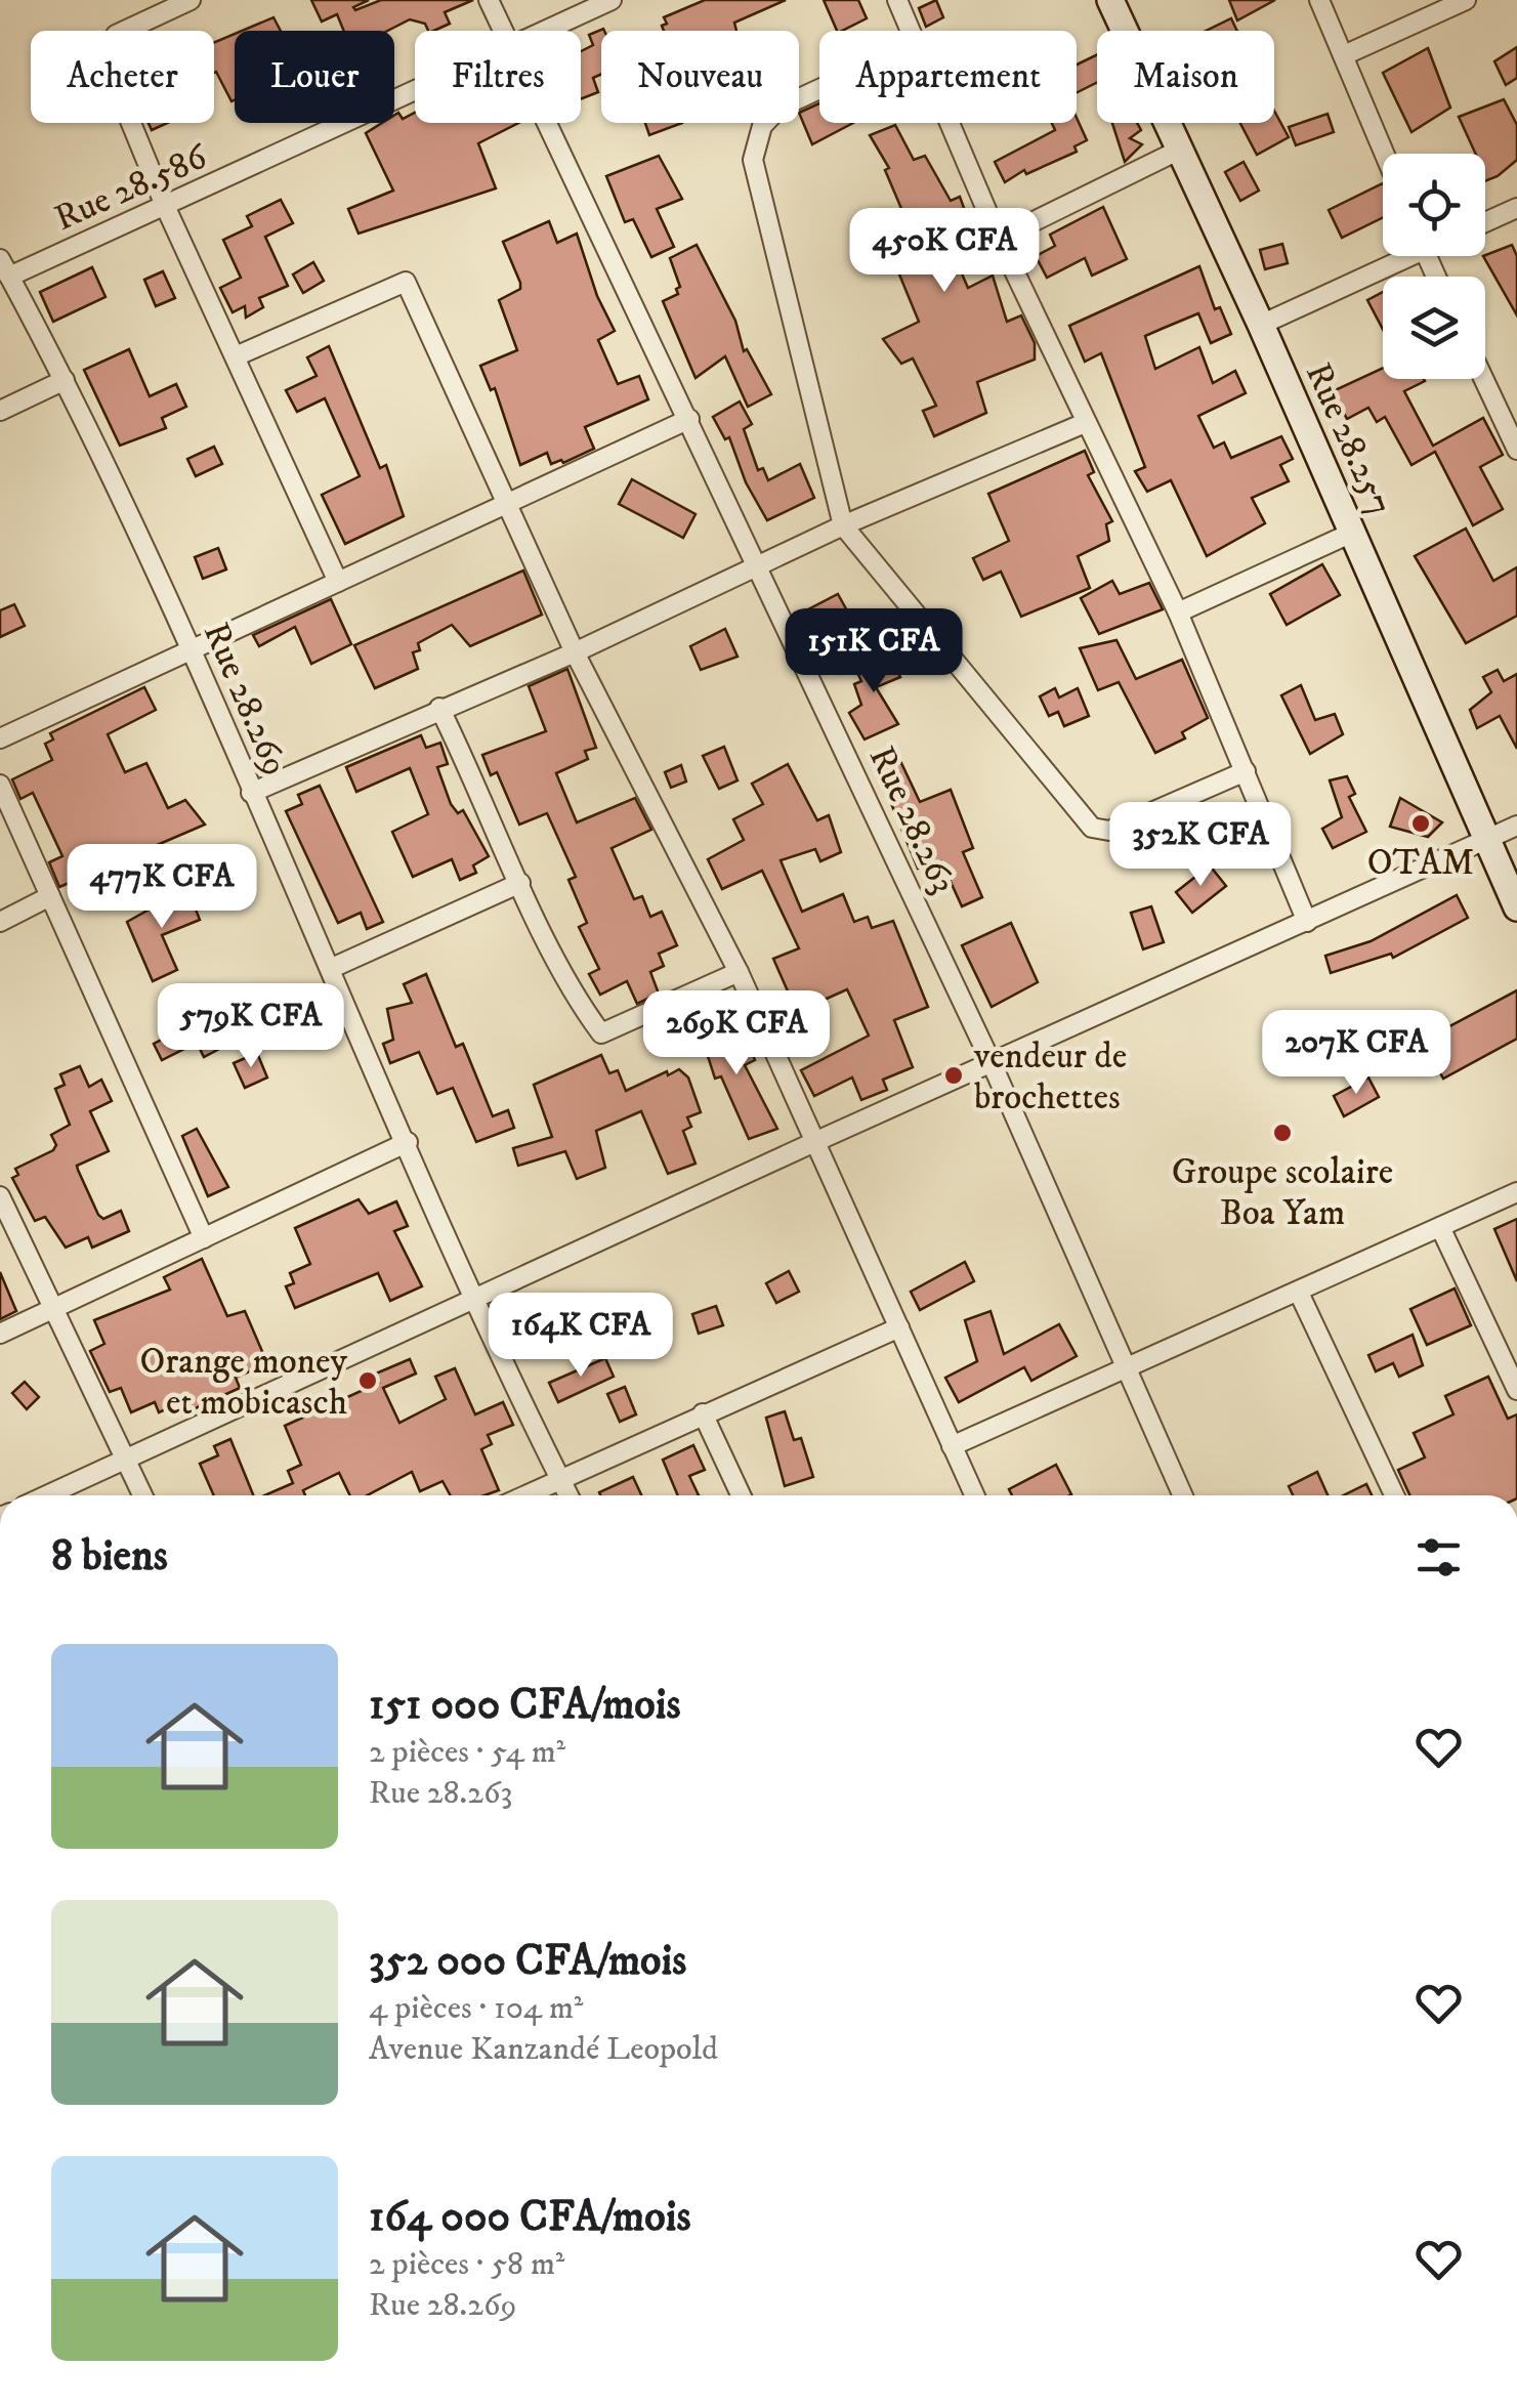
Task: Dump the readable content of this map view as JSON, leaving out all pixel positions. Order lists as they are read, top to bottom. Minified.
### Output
{"streets":{"street":["Rue 28.586","Rue 28.257","Rue 28.269","Rue 28.263"]},"crossings":[["Rue 28.586","Rue 28.269"]],"places":["OTAM","vendeur de brochettes","Groupe scolaire Boa Yam","Orange money et mobicasch"],"page":{"chip":["Acheter","Louer","Filtres","Nouveau","Appartement","Maison"],"price":["450K CFA","151K CFA","352K CFA","477K CFA","579K CFA","269K CFA","207K CFA","164K CFA"],"heading":"8 biens","list":[{"name":"151 000 CFA/mois","note":"2 pièces · 54 m² · Rue 28.263"},{"name":"352 000 CFA/mois","note":"4 pièces · 104 m² · Avenue Kanzandé Leopold"},{"name":"164 000 CFA/mois","note":"2 pièces · 58 m² · Rue 28.269"}]}}
